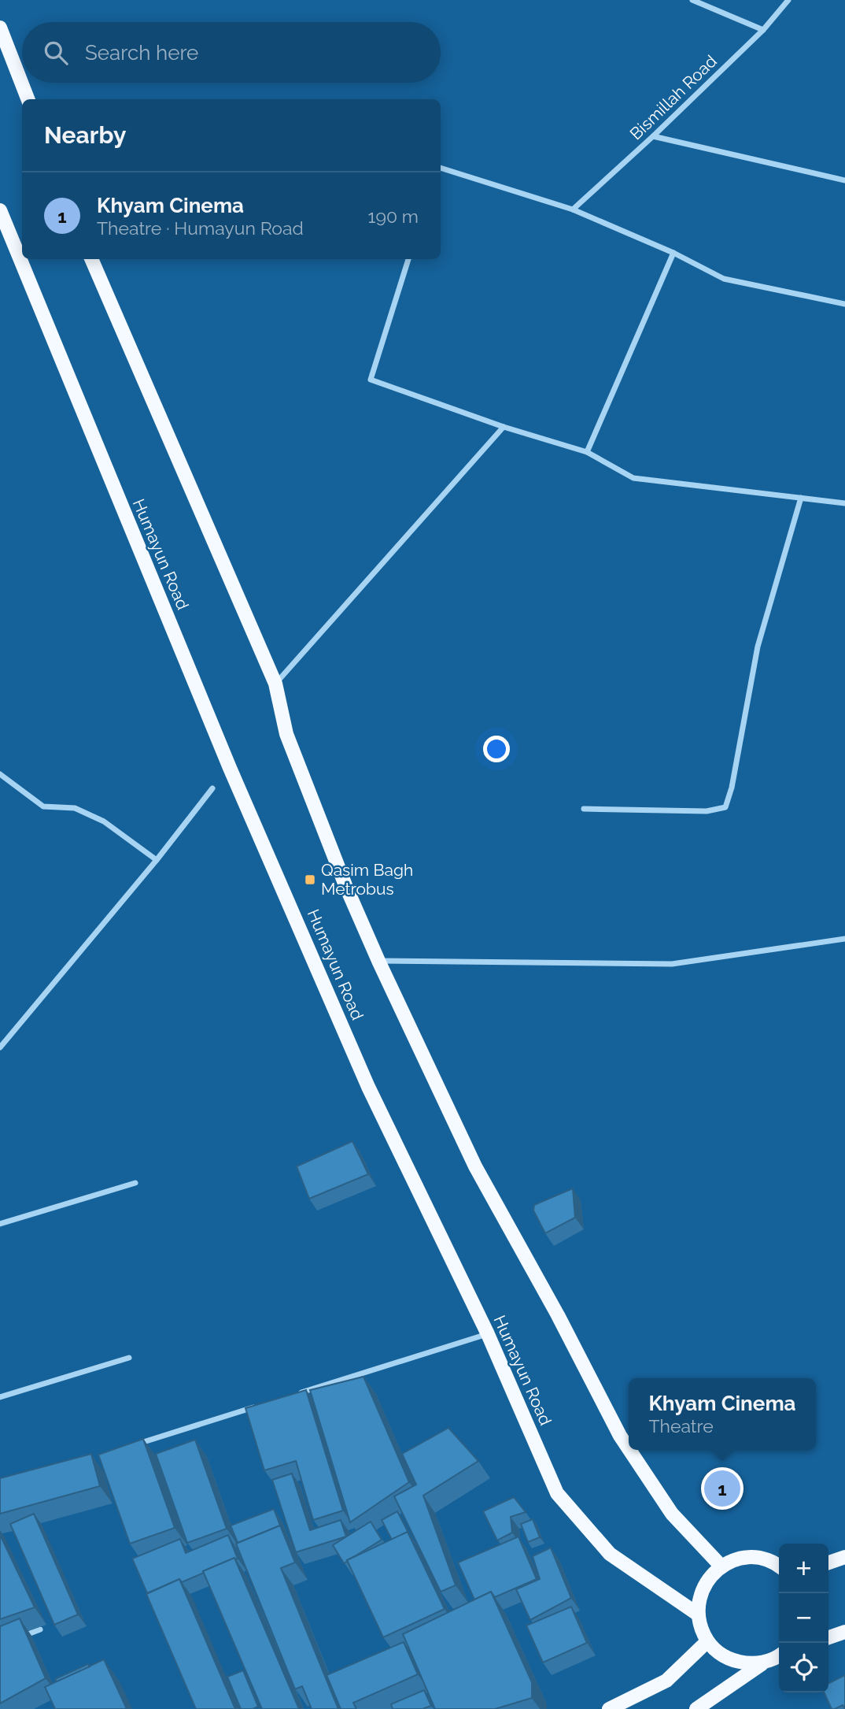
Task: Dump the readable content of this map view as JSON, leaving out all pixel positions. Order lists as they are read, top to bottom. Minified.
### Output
{"streets":{"main road":["Humayun Road"],"street":["Bismillah Road"]},"places":{"transit":["Qasim Bagh Metrobus"]},"page":{"search":"Search here","heading":"Nearby","list":[{"mark":"1","name":"Khyam Cinema","note":"Theatre · Humayun Road","value":"190 m"}],"popup":["Khyam Cinema","Theatre"],"pins":"1","map_buttons":["+","−"]}}
